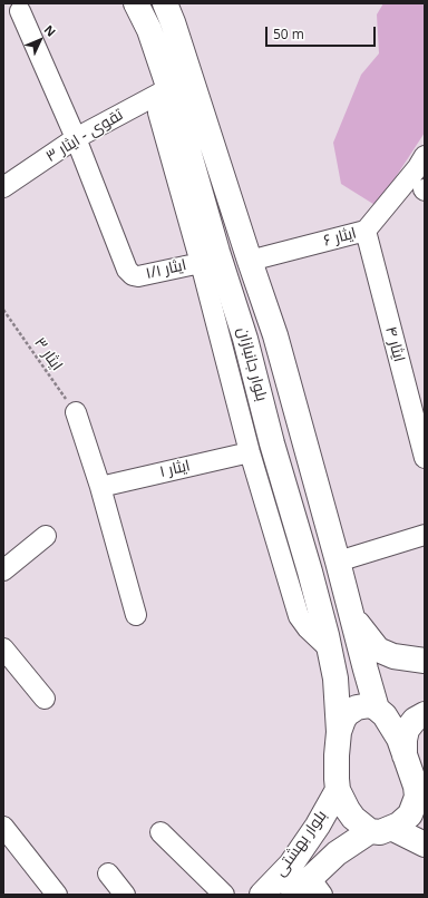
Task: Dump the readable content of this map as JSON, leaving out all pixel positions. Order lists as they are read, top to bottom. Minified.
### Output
{"streets":{"main road":["بلوار جانبازان","بلوار بهشتی"],"street":["تقوی - ایثار ۳","ایثار ۶","ایثار ۱/۱","ایثار ۴","ایثار ۱"],"path":["ایثار ۳"]},"crossings":[["تقوی - ایثار ۳","ایثار ۱/۱"],["تقوی - ایثار ۳","بلوار جانبازان"],["ایثار ۶","ایثار ۴"],["ایثار ۶","بلوار جانبازان"],["بلوار جانبازان","بلوار بهشتی"]],"scale_bar":"50 m","north":"top right"}
